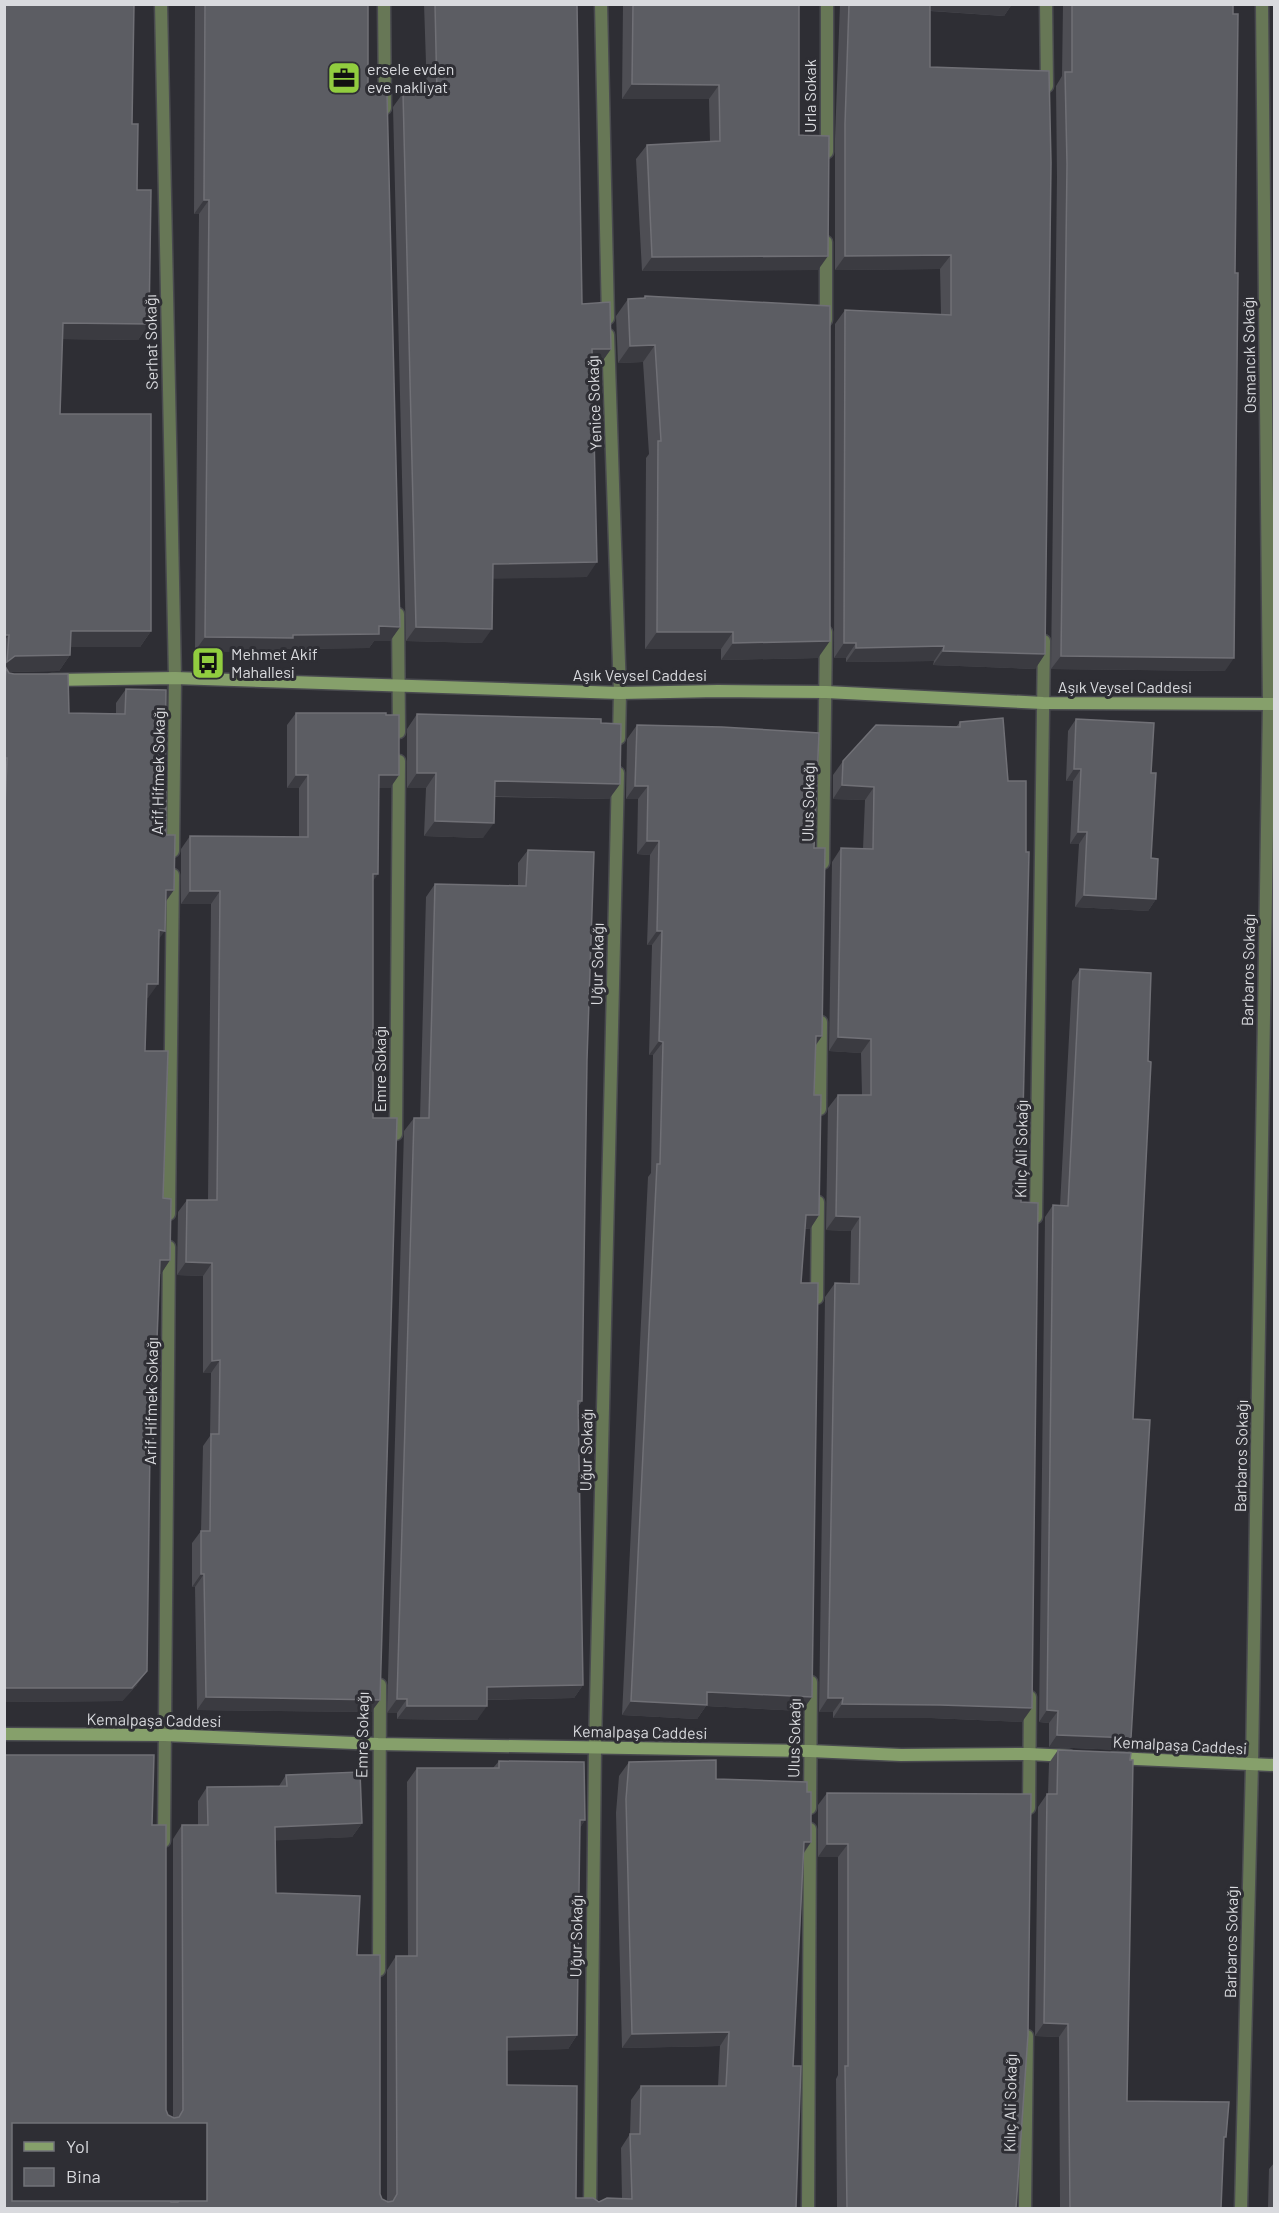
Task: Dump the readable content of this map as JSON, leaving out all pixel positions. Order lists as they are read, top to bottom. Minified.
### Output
{"streets":{"main road":["Aşık Veysel Caddesi","Kemalpaşa Caddesi"],"street":["Urla Sokak","Serhat Sokağı","Osmancık Sokağı","Yenice Sokağı","Arif Hifmek Sokağı","Ulus Sokağı","Uğur Sokağı","Barbaros Sokağı","Emre Sokağı","Kılıç Ali Sokağı"]},"crossings":[["Serhat Sokağı","Aşık Veysel Caddesi"],["Serhat Sokağı","Arif Hifmek Sokağı"],["Osmancık Sokağı","Aşık Veysel Caddesi"],["Osmancık Sokağı","Barbaros Sokağı"],["Yenice Sokağı","Aşık Veysel Caddesi"],["Yenice Sokağı","Uğur Sokağı"],["Aşık Veysel Caddesi","Arif Hifmek Sokağı"],["Aşık Veysel Caddesi","Ulus Sokağı"],["Aşık Veysel Caddesi","Uğur Sokağı"],["Aşık Veysel Caddesi","Barbaros Sokağı"],["Aşık Veysel Caddesi","Emre Sokağı"],["Aşık Veysel Caddesi","Kılıç Ali Sokağı"],["Arif Hifmek Sokağı","Kemalpaşa Caddesi"],["Ulus Sokağı","Kemalpaşa Caddesi"],["Uğur Sokağı","Kemalpaşa Caddesi"],["Barbaros Sokağı","Kemalpaşa Caddesi"],["Emre Sokağı","Kemalpaşa Caddesi"]],"places":{"office":["ersele evden eve nakliyat"],"bus stop":["Mehmet Akif Mahallesi"]},"legend":["Yol","Bina"]}
